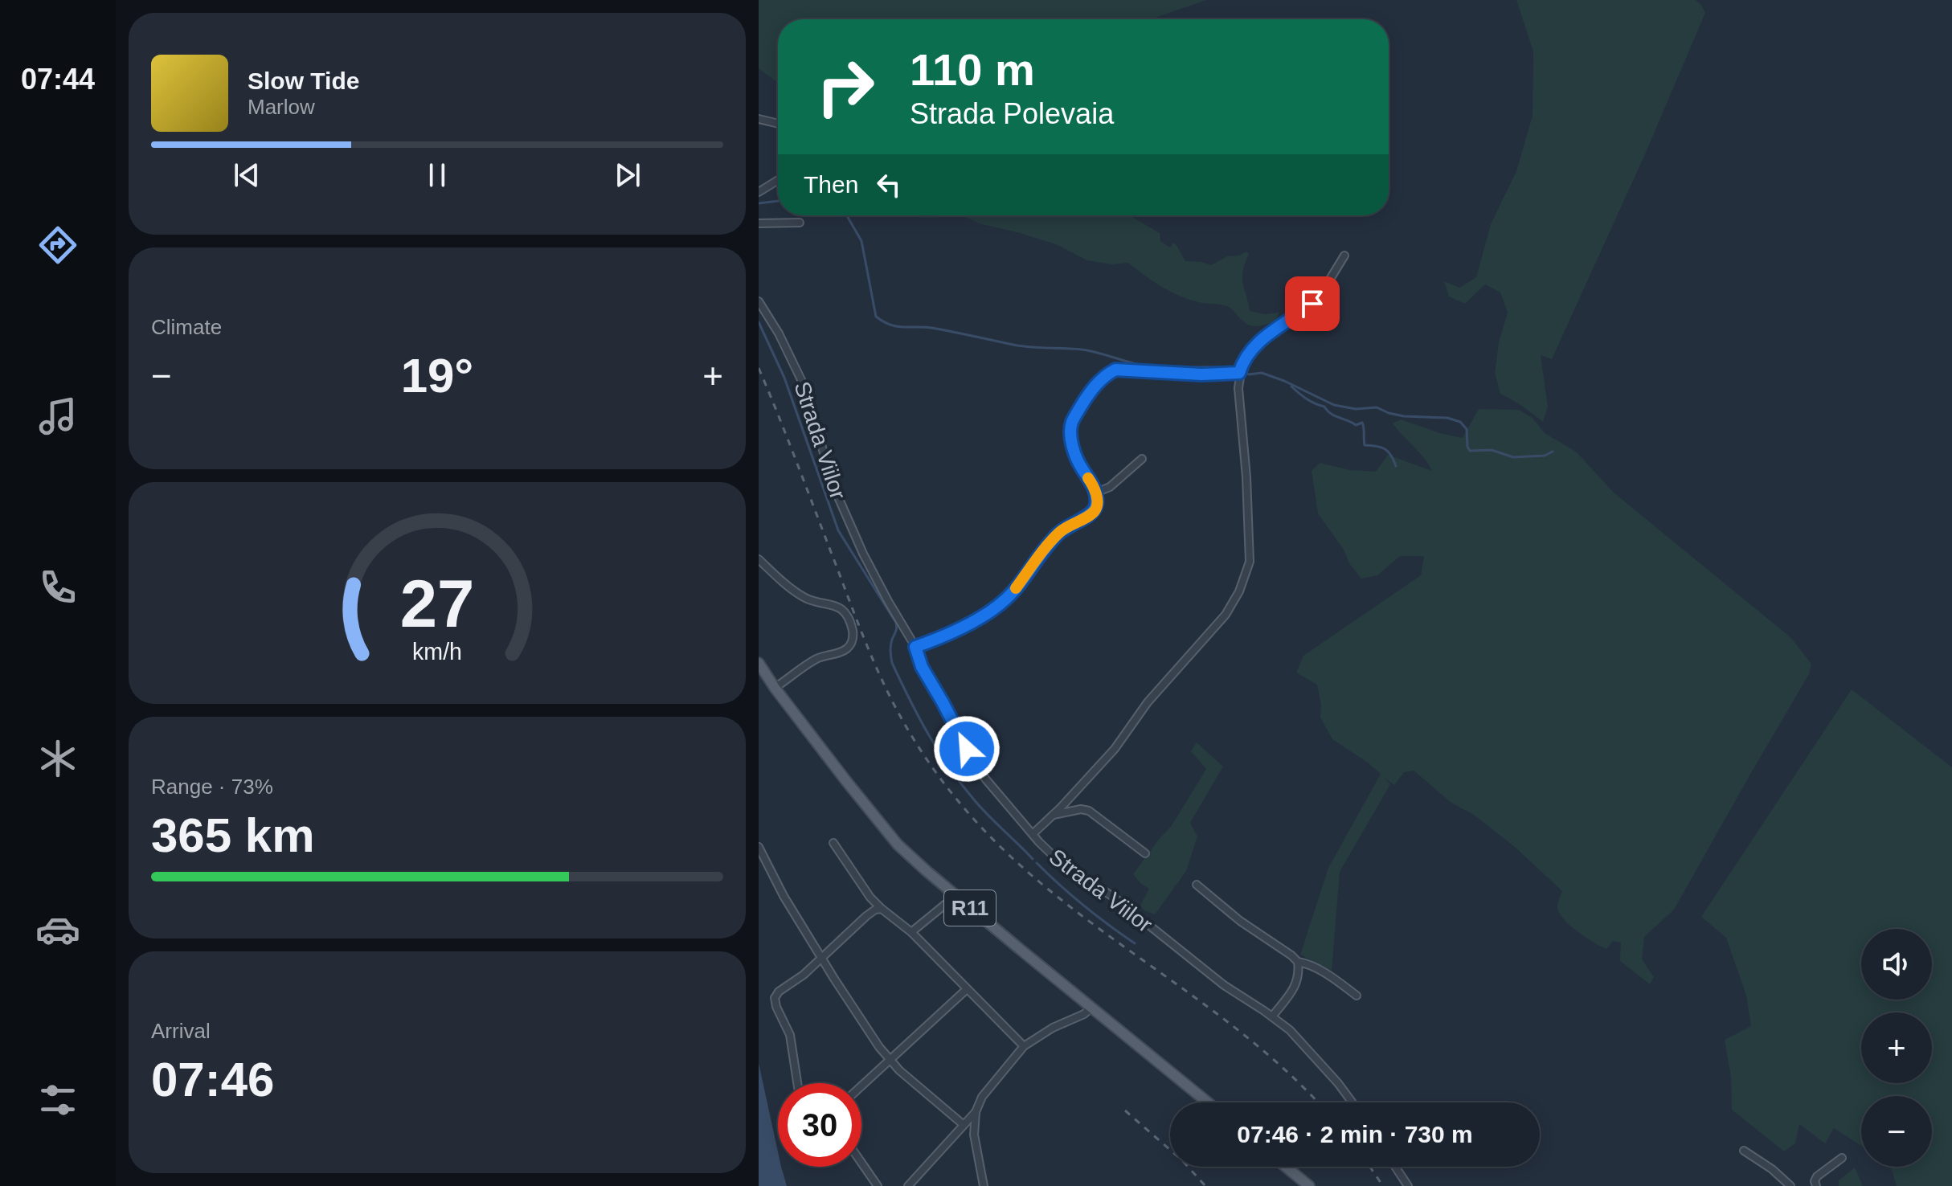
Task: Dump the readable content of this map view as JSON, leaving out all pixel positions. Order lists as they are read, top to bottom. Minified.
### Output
{"streets":{"main road":["R11"],"street":["Strada Viilor"]},"page":{"tabs":"07:44","turn":["110 m","Strada Polevaia"],"song":["Slow Tide","Marlow"],"then":"Then","tile":["Climate",["Range · 73%","365 km"],["Arrival","07:46"]],"heat":["−","19°","+"],"map_buttons":["+","−"],"limit":"30","trip":"07:46 · 2 min · 730 m","gauge":["27","km/h"]}}
